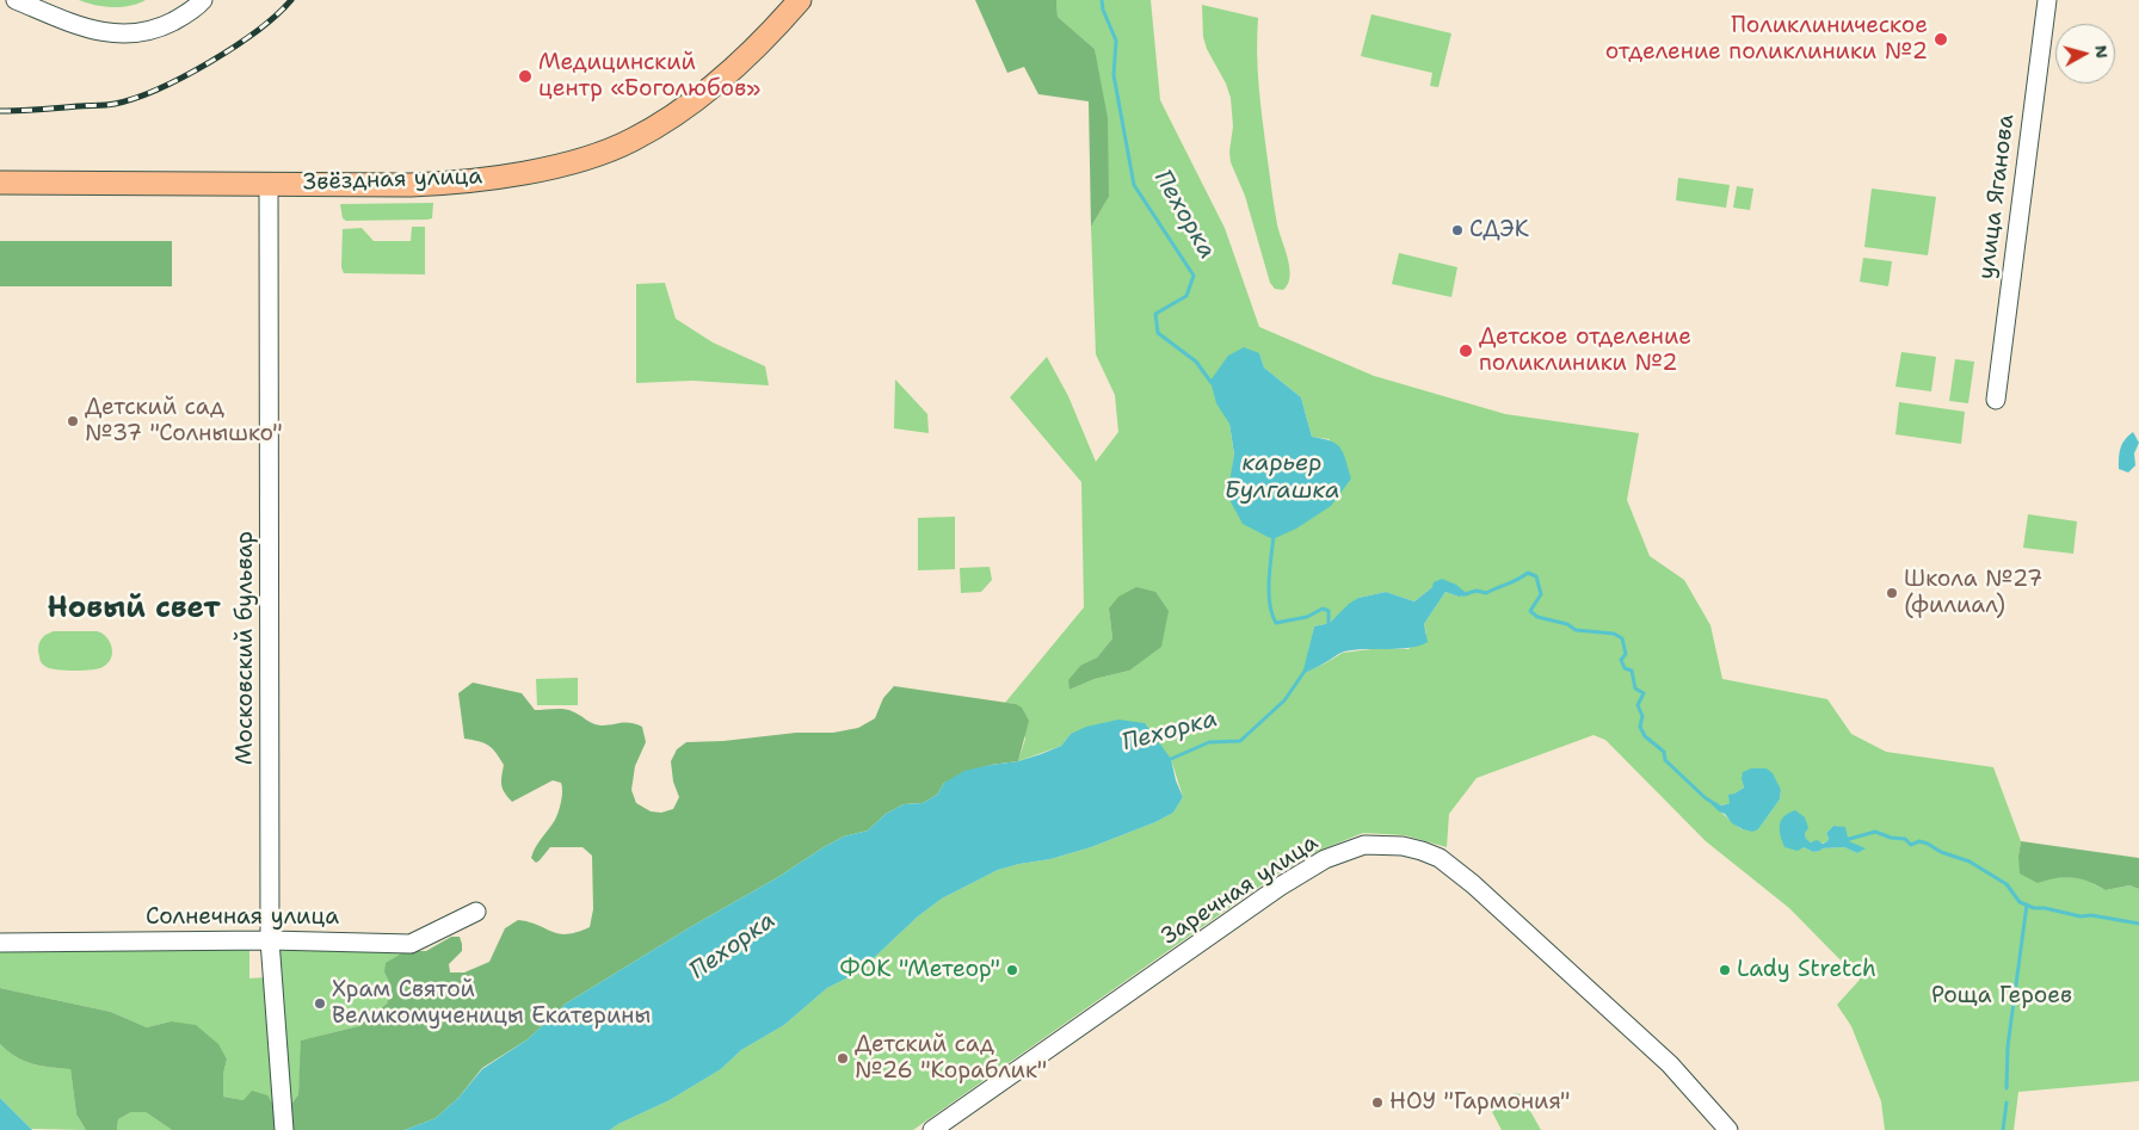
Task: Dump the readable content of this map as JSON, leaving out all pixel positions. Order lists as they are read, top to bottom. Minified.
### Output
{"streets":{"main road":["Звёздная улица"],"street":["улица Яганова","Московский бульвар","Заречная улица","Солнечная улица"]},"crossings":[["Звёздная улица","Московский бульвар"],["Московский бульвар","Солнечная улица"]],"districts":["Новый свет"],"water":["Пехорка","карьер Булгашка"],"parks":["Роща Героев"],"places":["Поликлиническое отделение поликлиники №2","Медицинский центр «Боголюбов»","СДЭК","Детское отделение поликлиники №2","Детский сад №37 \"Солнышко\"","Школа №27 (филиал)","ФОК \"Метеор\"","Lady Stretch","Храм Святой Великомученицы Екатерины","Детский сад №26 \"Кораблик\"","НОУ \"Гармония\""],"north":"right"}
